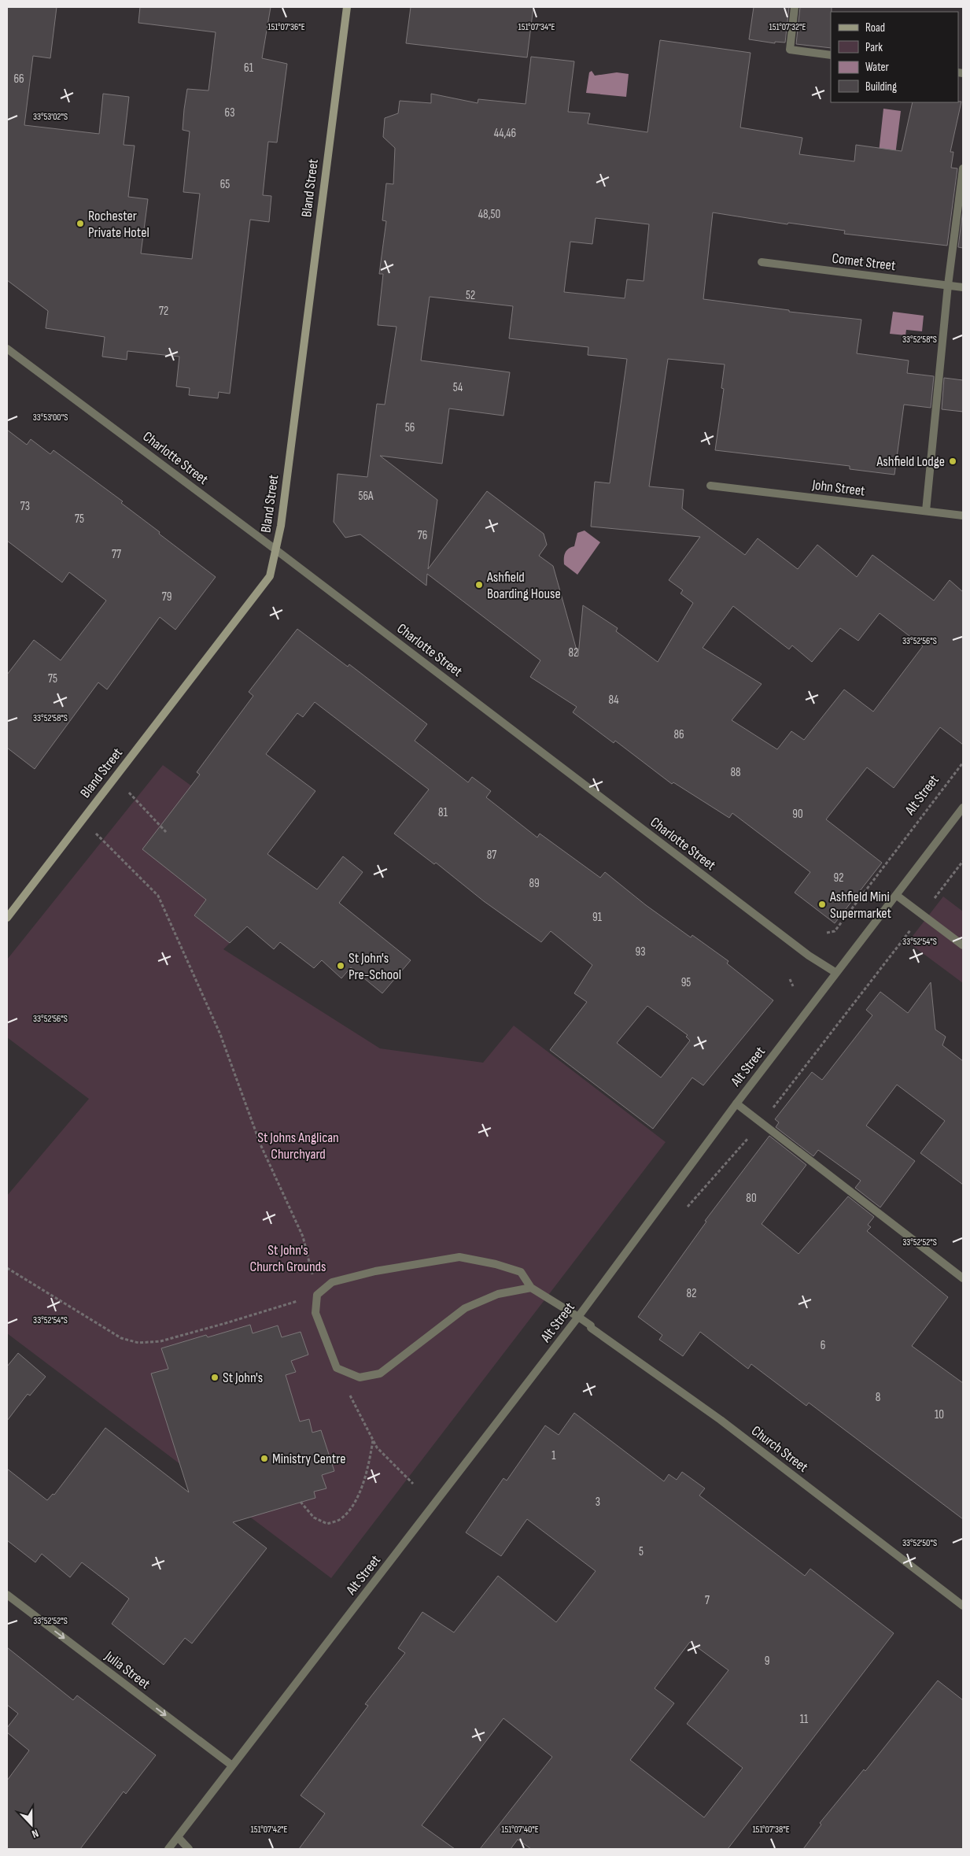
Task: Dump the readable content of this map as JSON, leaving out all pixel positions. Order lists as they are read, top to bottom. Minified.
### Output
{"streets":{"street":["Bland Street","Comet Street","Charlotte Street","John Street","Alt Street","Church Street","Julia Street"]},"crossings":[["Bland Street","Charlotte Street"],["Charlotte Street","Alt Street"],["Alt Street","Church Street"],["Alt Street","Julia Street"]],"one_way":["Julia Street"],"parks":["St Johns Anglican Churchyard","St John's Church Grounds"],"places":["Rochester Private Hotel","Ashfield Lodge","Ashfield Boarding House","Ashfield Mini Supermarket","St John's Pre-School","St John's","Ministry Centre"],"house_numbers":["61","66","63","44,46","65","48,50","52","72","54","56","56A","73","75","76","77","79","82","75","84","86","88","81","90","87","92","89","91","93","95","80","82","6","8","10","1","3","5","7","9","11"],"legend":["Road","Park","Water","Building"],"north":"bottom","coordinates":["151°07'36\"E","151°07'32\"E","151°07'34\"E","33°53'02\"S","33°52'58\"S","33°53'00\"S","33°52'56\"S","33°52'54\"S","33°52'52\"S","33°52'50\"S","151°07'42\"E","151°07'40\"E","151°07'38\"E"]}
